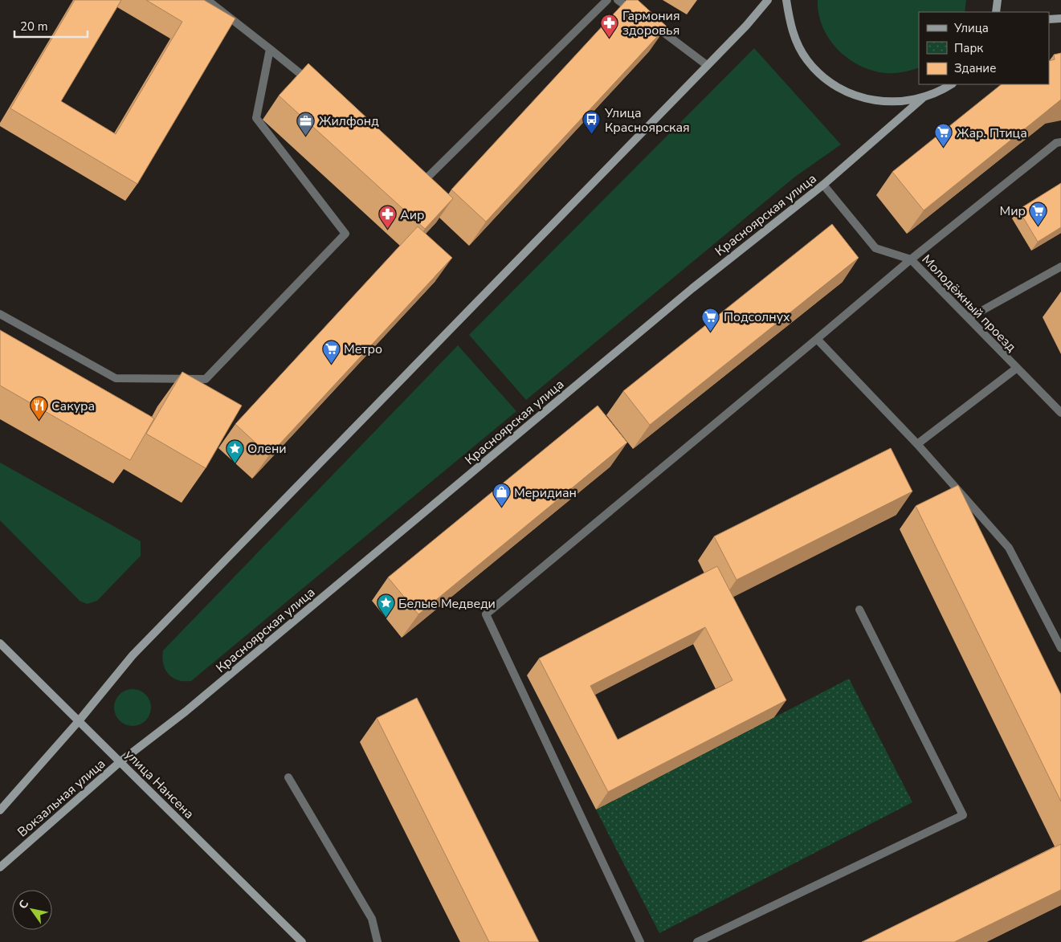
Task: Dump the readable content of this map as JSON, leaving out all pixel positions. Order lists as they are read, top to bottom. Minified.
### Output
{"streets":{"main road":["Красноярская улица","улица Нансена","Вокзальная улица"],"street":["Молодёжный проезд"]},"crossings":[["Красноярская улица","Молодёжный проезд"],["Красноярская улица","улица Нансена"],["Красноярская улица","Вокзальная улица"],["улица Нансена","Вокзальная улица"]],"places":{"pharmacy":["Гармония здоровья","Аир"],"bus stop":["Улица Красноярская"],"office":["Жилфонд"],"supermarket":["Жар. Птица","Мир","Подсолнух","Метро"],"restaurant":["Сакура"],"place":["Олени","Белые Медведи"],"shop":["Меридиан"]},"legend":["Улица","Парк","Здание"],"scale_bar":"20 m","north":"top left"}
